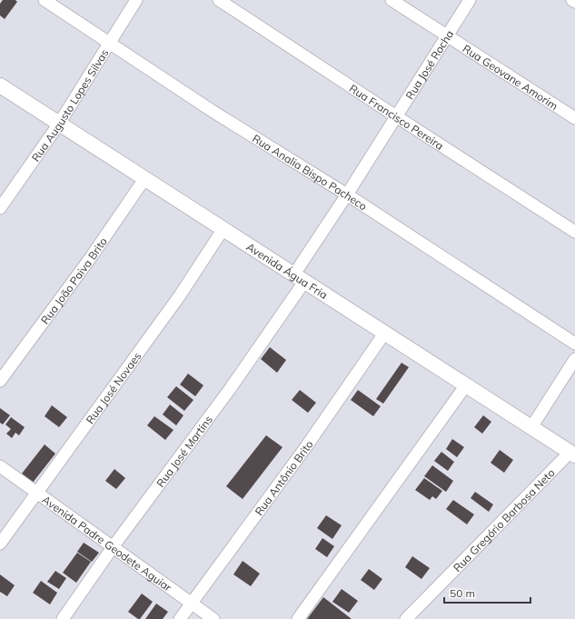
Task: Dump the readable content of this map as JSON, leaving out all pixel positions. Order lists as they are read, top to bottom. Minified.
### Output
{"streets":{"street":["Rua José Rocha","Rua Geovane Amorim","Rua Augusto Lopes Silvas","Rua Francisco Pereira","Rua Analia Bispo Pacheco","Avenida Água Fria","Rua João Paiva Brito","Rua José Novaes","Rua José Martins","Rua Antônio Brito","Rua Gregório Barbosa Neto","Avenida Padre Geodete Aguiar"]},"crossings":[["Rua José Rocha","Rua Geovane Amorim"],["Rua José Rocha","Rua Francisco Pereira"],["Rua José Rocha","Rua Analia Bispo Pacheco"],["Rua José Rocha","Avenida Água Fria"],["Rua José Rocha","Rua José Martins"],["Rua Augusto Lopes Silvas","Rua Analia Bispo Pacheco"],["Rua Augusto Lopes Silvas","Avenida Água Fria"],["Avenida Água Fria","Rua João Paiva Brito"],["Avenida Água Fria","Rua José Novaes"],["Avenida Água Fria","Rua José Martins"],["Avenida Água Fria","Rua Antônio Brito"],["Avenida Água Fria","Rua Gregório Barbosa Neto"],["Rua José Novaes","Avenida Padre Geodete Aguiar"],["Rua José Martins","Avenida Padre Geodete Aguiar"],["Rua Antônio Brito","Avenida Padre Geodete Aguiar"]],"scale_bar":"50 m"}
